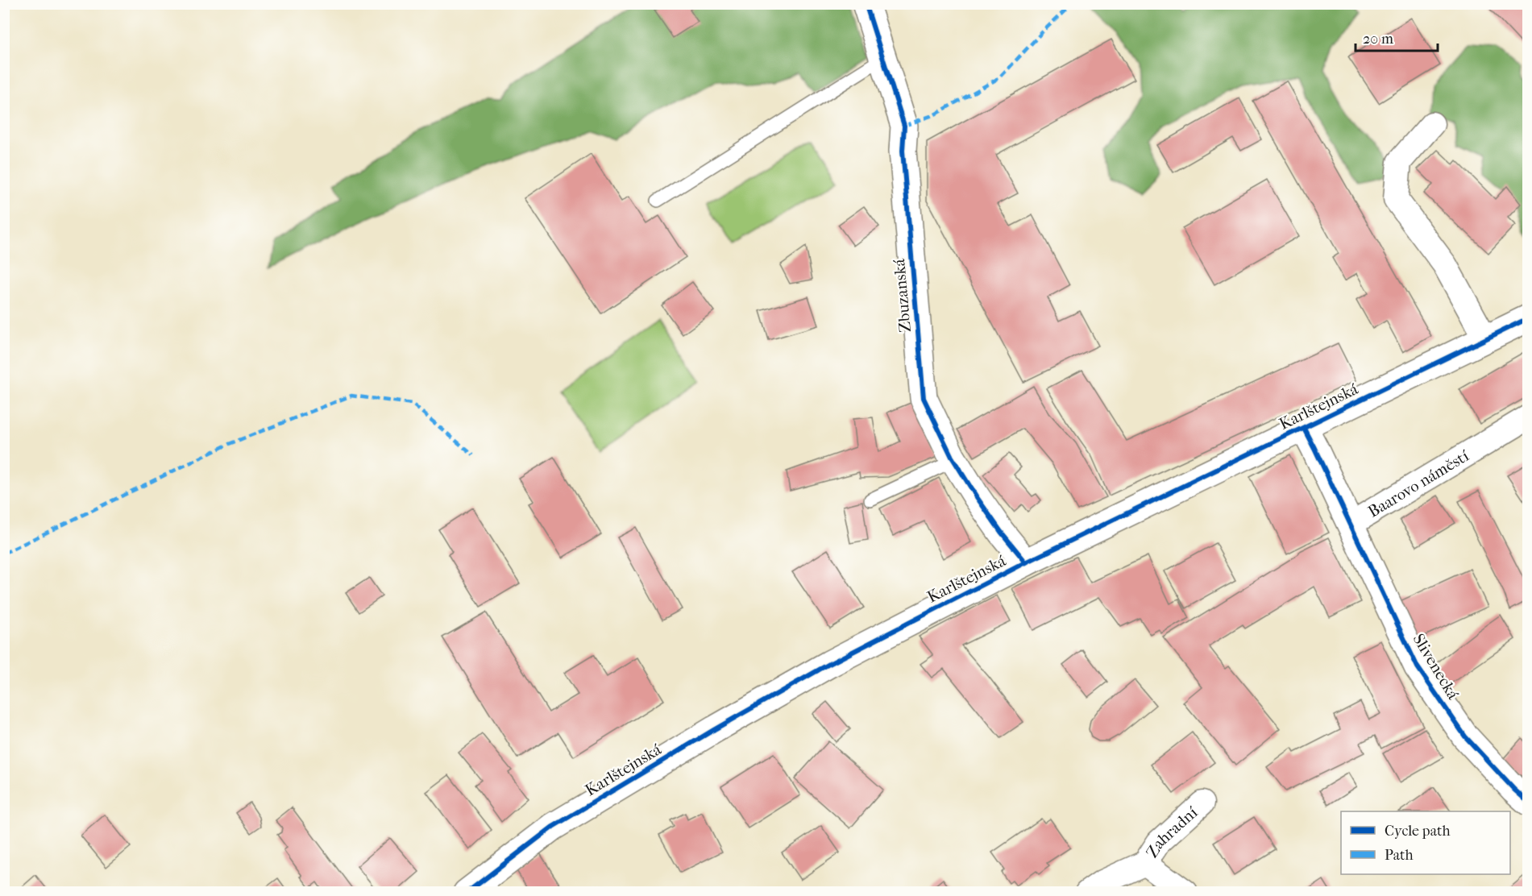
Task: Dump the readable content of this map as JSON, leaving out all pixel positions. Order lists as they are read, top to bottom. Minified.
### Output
{"streets":{"street":["Zbuzanská","Karlštejnská","Baarovo náměstí","Slivenecká","Zahradní"]},"crossings":[["Zbuzanská","Karlštejnská"],["Karlštejnská","Baarovo náměstí"],["Baarovo náměstí","Slivenecká"]],"legend":["Cycle path","Path"],"scale_bar":"20 m"}
